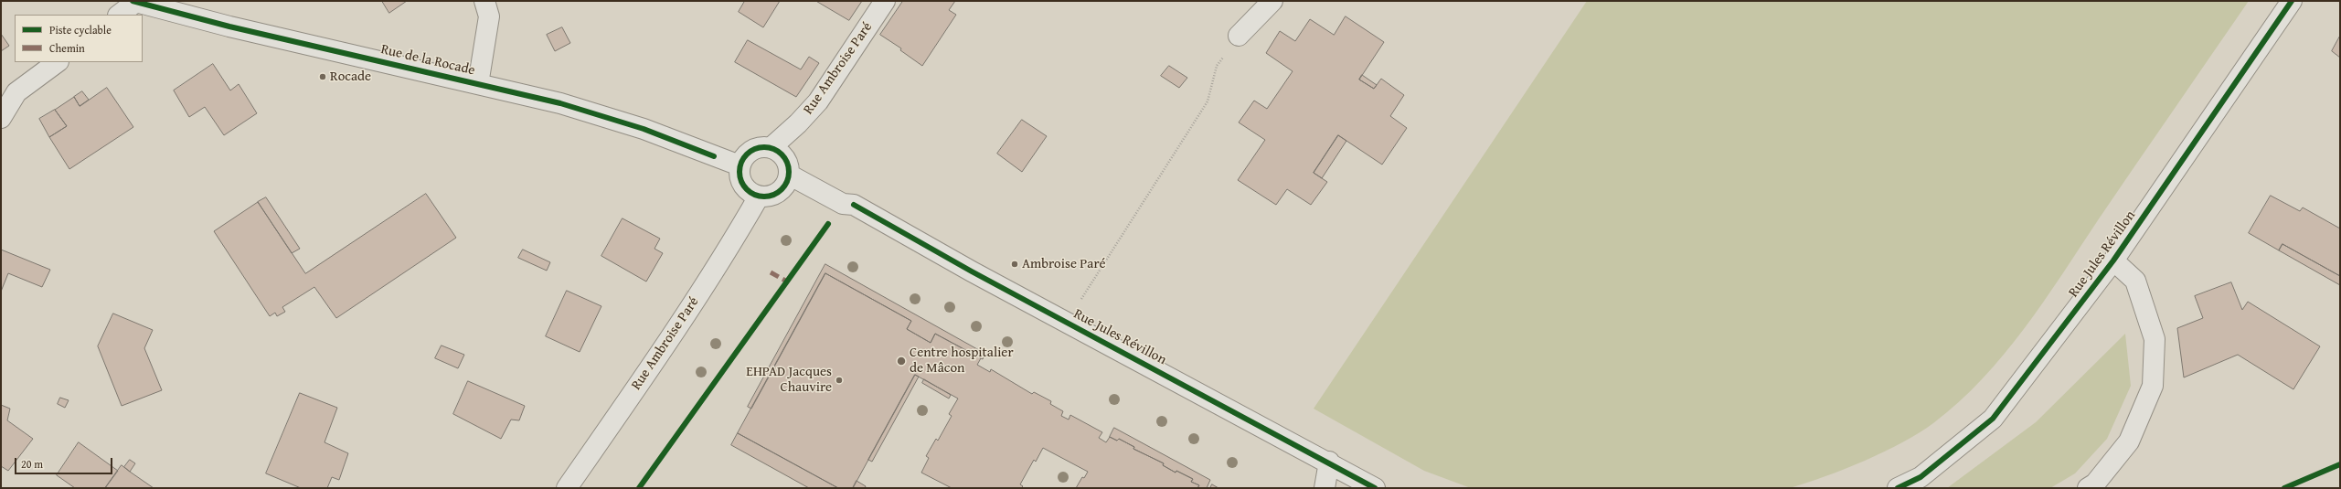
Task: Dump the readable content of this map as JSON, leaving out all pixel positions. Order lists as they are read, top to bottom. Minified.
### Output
{"streets":{"street":["Rue de la Rocade","Rue Ambroise Paré","Rue Jules Révillon"]},"crossings":[["Rue de la Rocade","Rue Ambroise Paré"],["Rue de la Rocade","Rue Jules Révillon"],["Rue Ambroise Paré","Rue Jules Révillon"]],"places":["Rocade","Ambroise Paré","Centre hospitalier de Mâcon","EHPAD Jacques Chauvire"],"legend":["Piste cyclable","Chemin"],"scale_bar":"20 m"}
